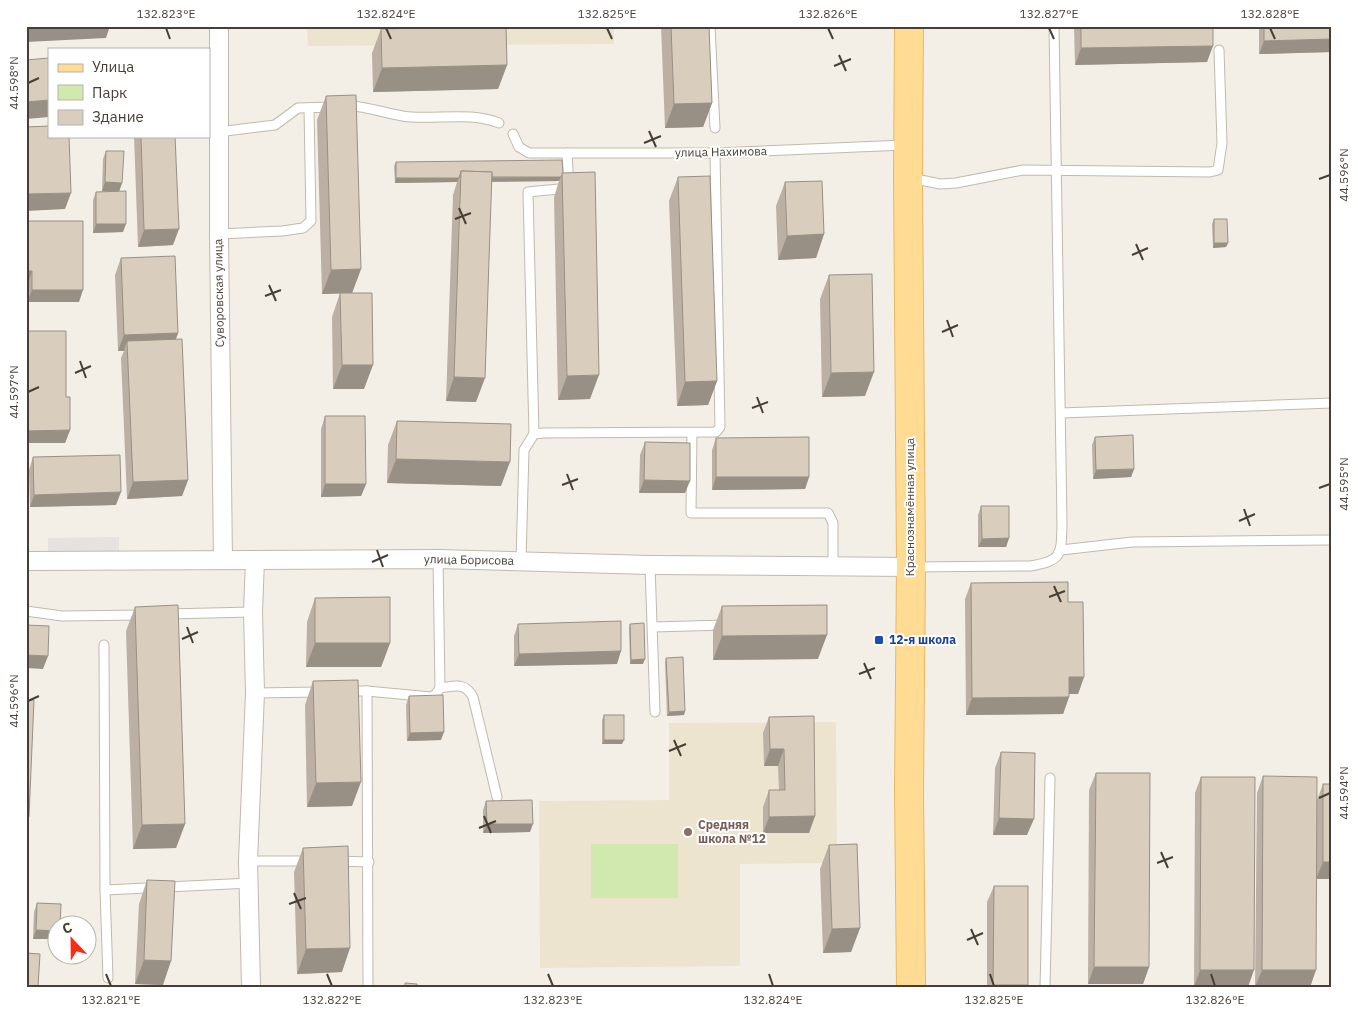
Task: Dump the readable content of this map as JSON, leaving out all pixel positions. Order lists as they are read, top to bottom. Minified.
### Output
{"streets":{"main road":["Краснознамённая улица"],"street":["Суворовская улица","улица Борисова"],"lane":["улица Нахимова"]},"crossings":[["улица Нахимова","Краснознамённая улица"],["Суворовская улица","улица Борисова"],["Краснознамённая улица","улица Борисова"]],"places":{"transit":["12-я школа"],"other":["Средняя школа №12"]},"legend":["Улица","Парк","Здание"],"north":"top","coordinates":["132.823°E","132.824°E","132.825°E","132.826°E","132.827°E","132.828°E","44.598°N","44.596°N","44.597°N","44.595°N","44.594°N","132.821°E","132.822°E"]}
